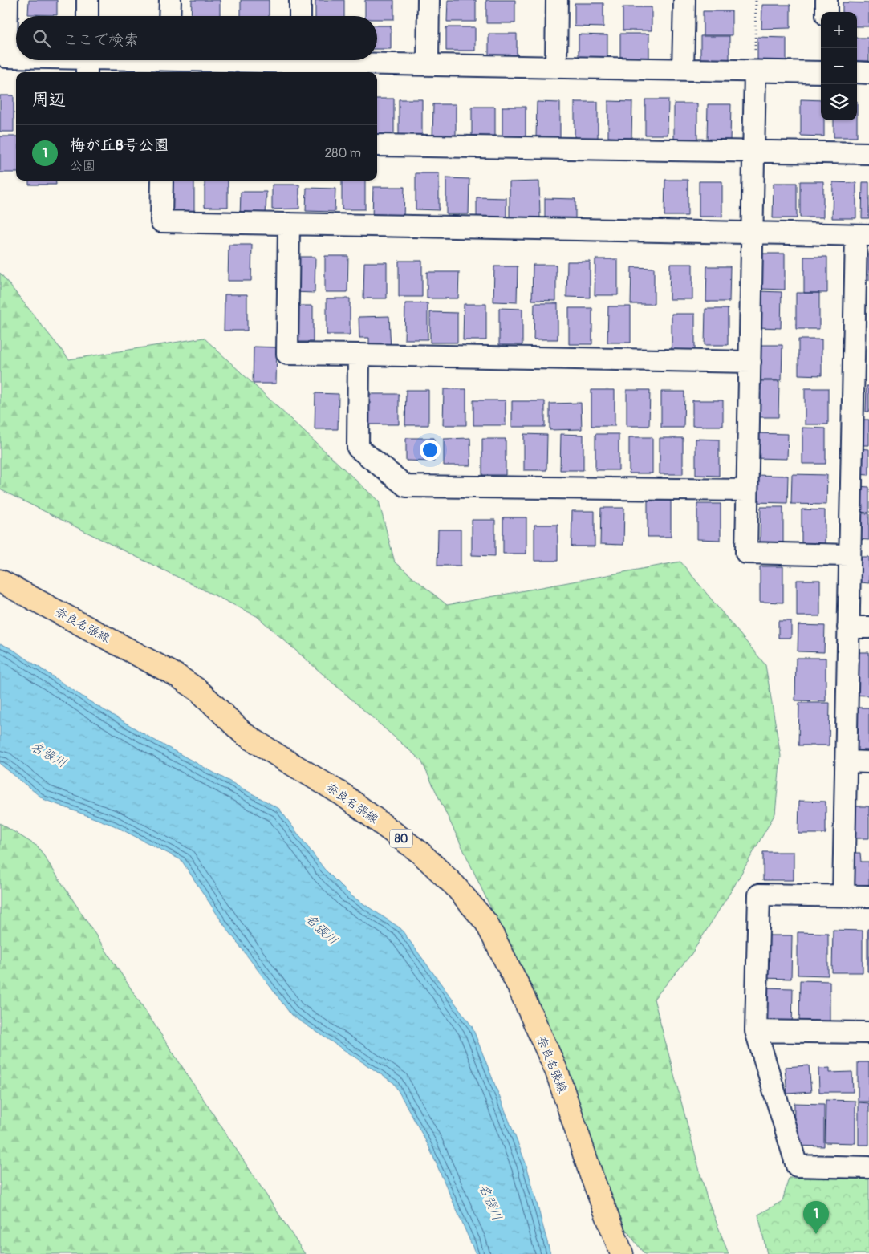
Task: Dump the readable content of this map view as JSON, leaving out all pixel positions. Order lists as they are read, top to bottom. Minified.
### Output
{"streets":{"main road":["奈良名張線","80"]},"water":["名張川"],"page":{"map_buttons":["+","−"],"search":"ここで検索","heading":"周辺","list":[{"mark":"1","name":"梅が丘8号公園","note":"公園","value":"280 m"}],"pins":"1"}}
